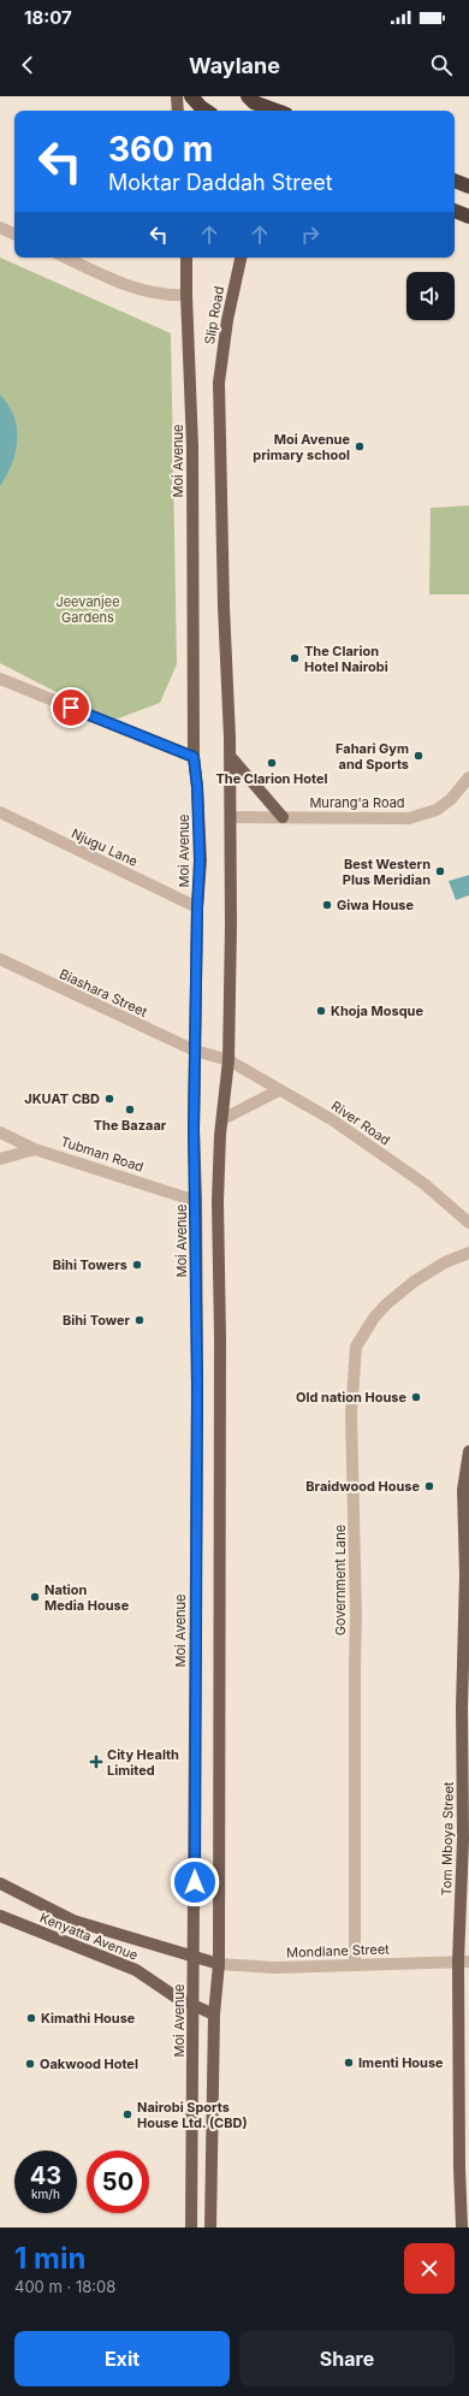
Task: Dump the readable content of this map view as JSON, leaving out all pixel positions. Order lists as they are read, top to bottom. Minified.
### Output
{"streets":{"main road":["Slip Road","Moi Avenue","Tom Mboya Street","Kenyatta Avenue"],"street":["Murang'a Road","Njugu Lane","Biashara Street","River Road","Tubman Road","Government Lane","Mondlane Street"]},"crossings":[["Moi Avenue","Njugu Lane"],["Moi Avenue","Biashara Street"],["Moi Avenue","Tubman Road"],["Moi Avenue","Kenyatta Avenue"],["Biashara Street","River Road"],["Government Lane","Mondlane Street"],["Tom Mboya Street","Mondlane Street"],["Kenyatta Avenue","Mondlane Street"]],"parks":["Jeevanjee Gardens"],"places":{"other":["Moi Avenue primary school","The Clarion Hotel Nairobi","Fahari Gym and Sports","The Clarion Hotel","Best Western Plus Meridian","Giwa House","Khoja Mosque","JKUAT CBD","The Bazaar","Bihi Towers","Bihi Tower","Old nation House","Braidwood House","Nation Media House","Kimathi House","Imenti House","Oakwood Hotel","Nairobi Sports House Ltd. (CBD)"],"health":["City Health Limited"]},"page":{"status":"18:07","header":"Waylane","turn":["360 m","Moktar Daddah Street"],"speed":"43 km/h","limit":"50","heading":["1 min","400 m · 18:08"],"buttons":["Exit","Share"]}}
